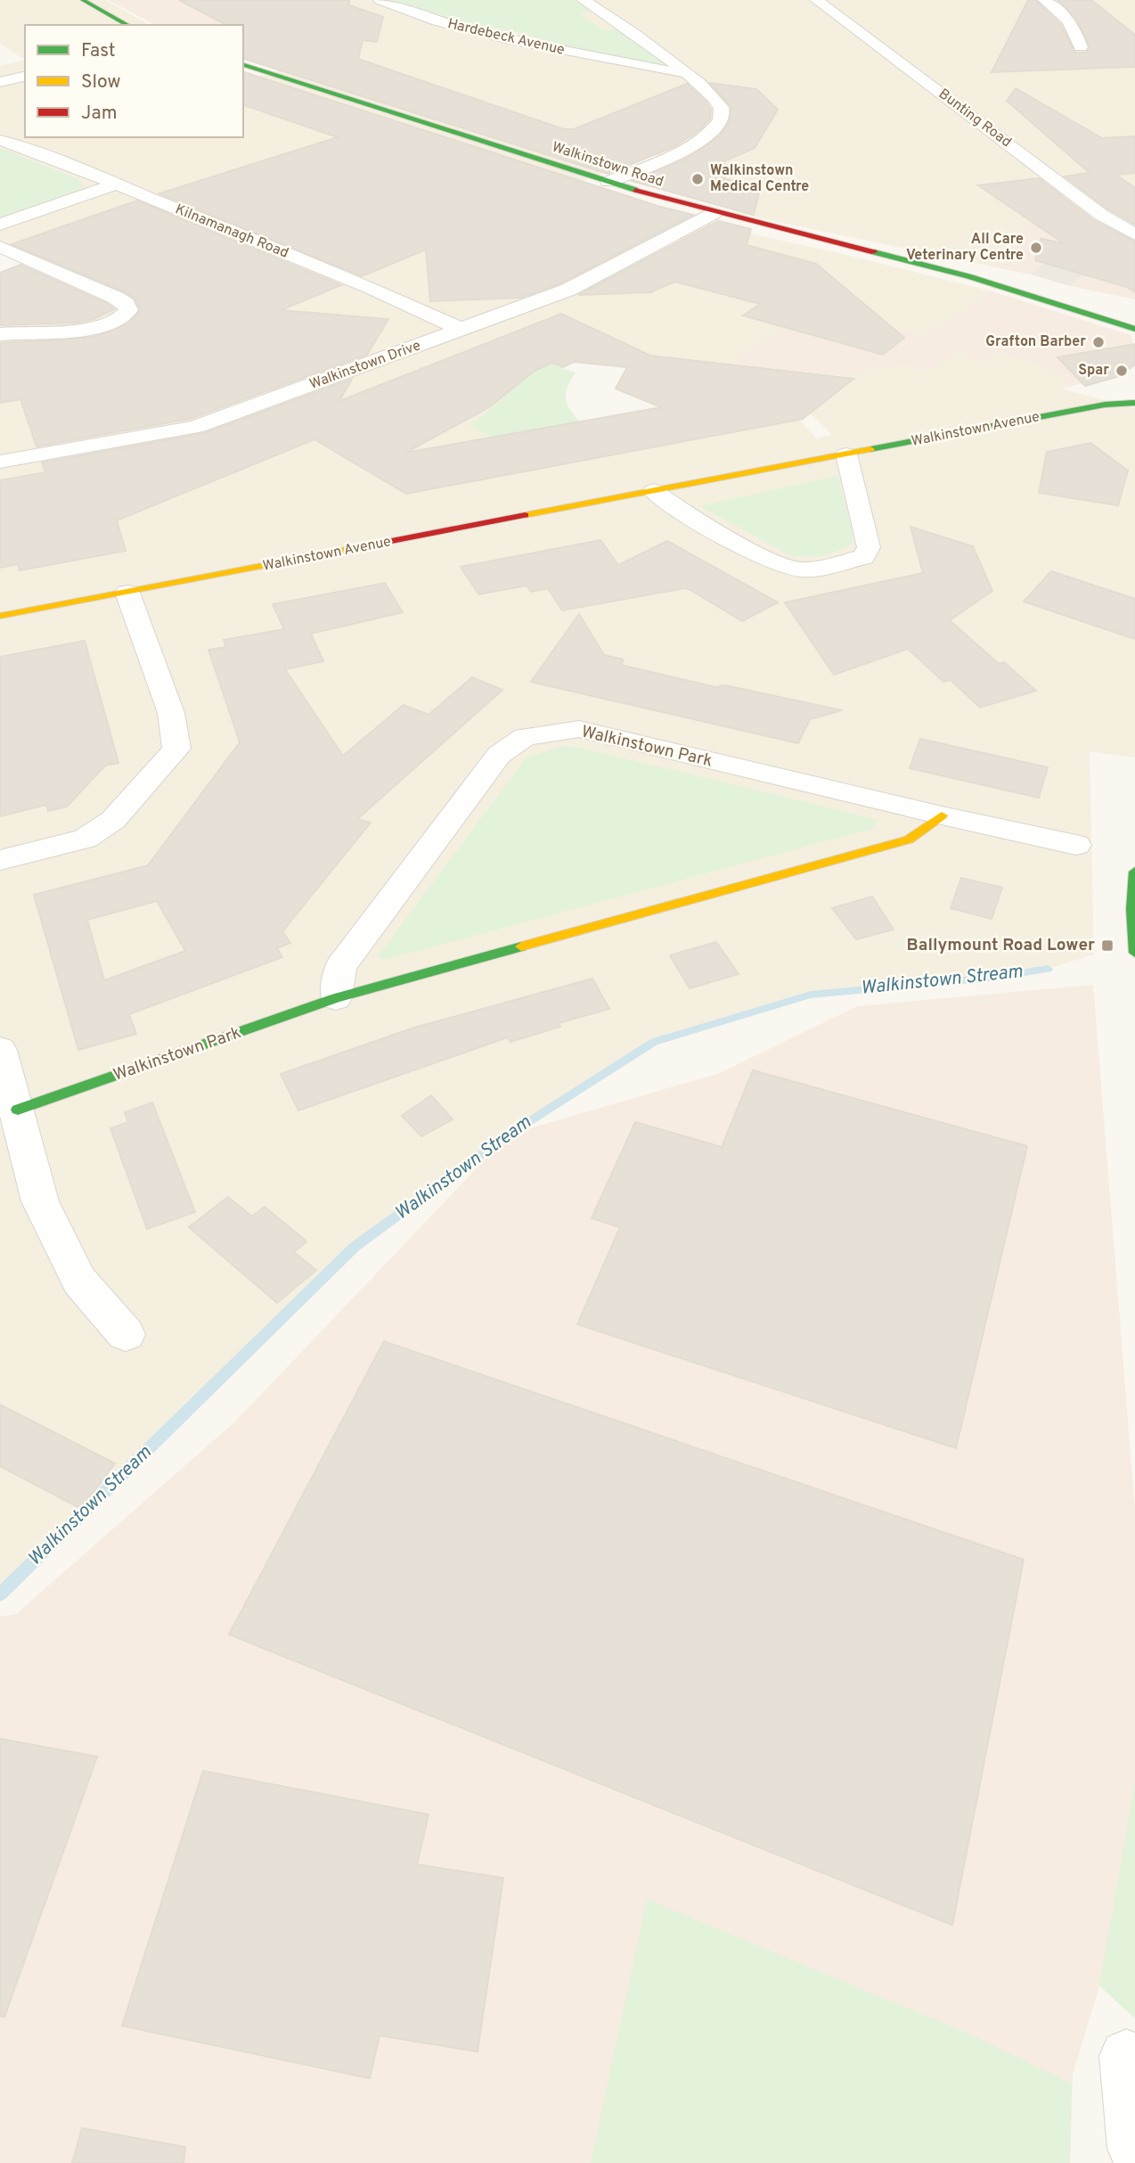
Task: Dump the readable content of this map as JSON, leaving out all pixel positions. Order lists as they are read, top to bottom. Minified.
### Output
{"streets":{"main road":["Walkinstown Road","Walkinstown Avenue","Walkinstown Park"],"street":["Hardebeck Avenue","Bunting Road","Kilnamanagh Road","Walkinstown Drive"]},"crossings":[["Walkinstown Road","Walkinstown Drive"],["Kilnamanagh Road","Walkinstown Drive"]],"water":["Walkinstown Stream"],"places":{"other":["Walkinstown Medical Centre","All Care Veterinary Centre","Grafton Barber","Spar"],"transit":["Ballymount Road Lower"]},"legend":["Fast","Slow","Jam"]}
